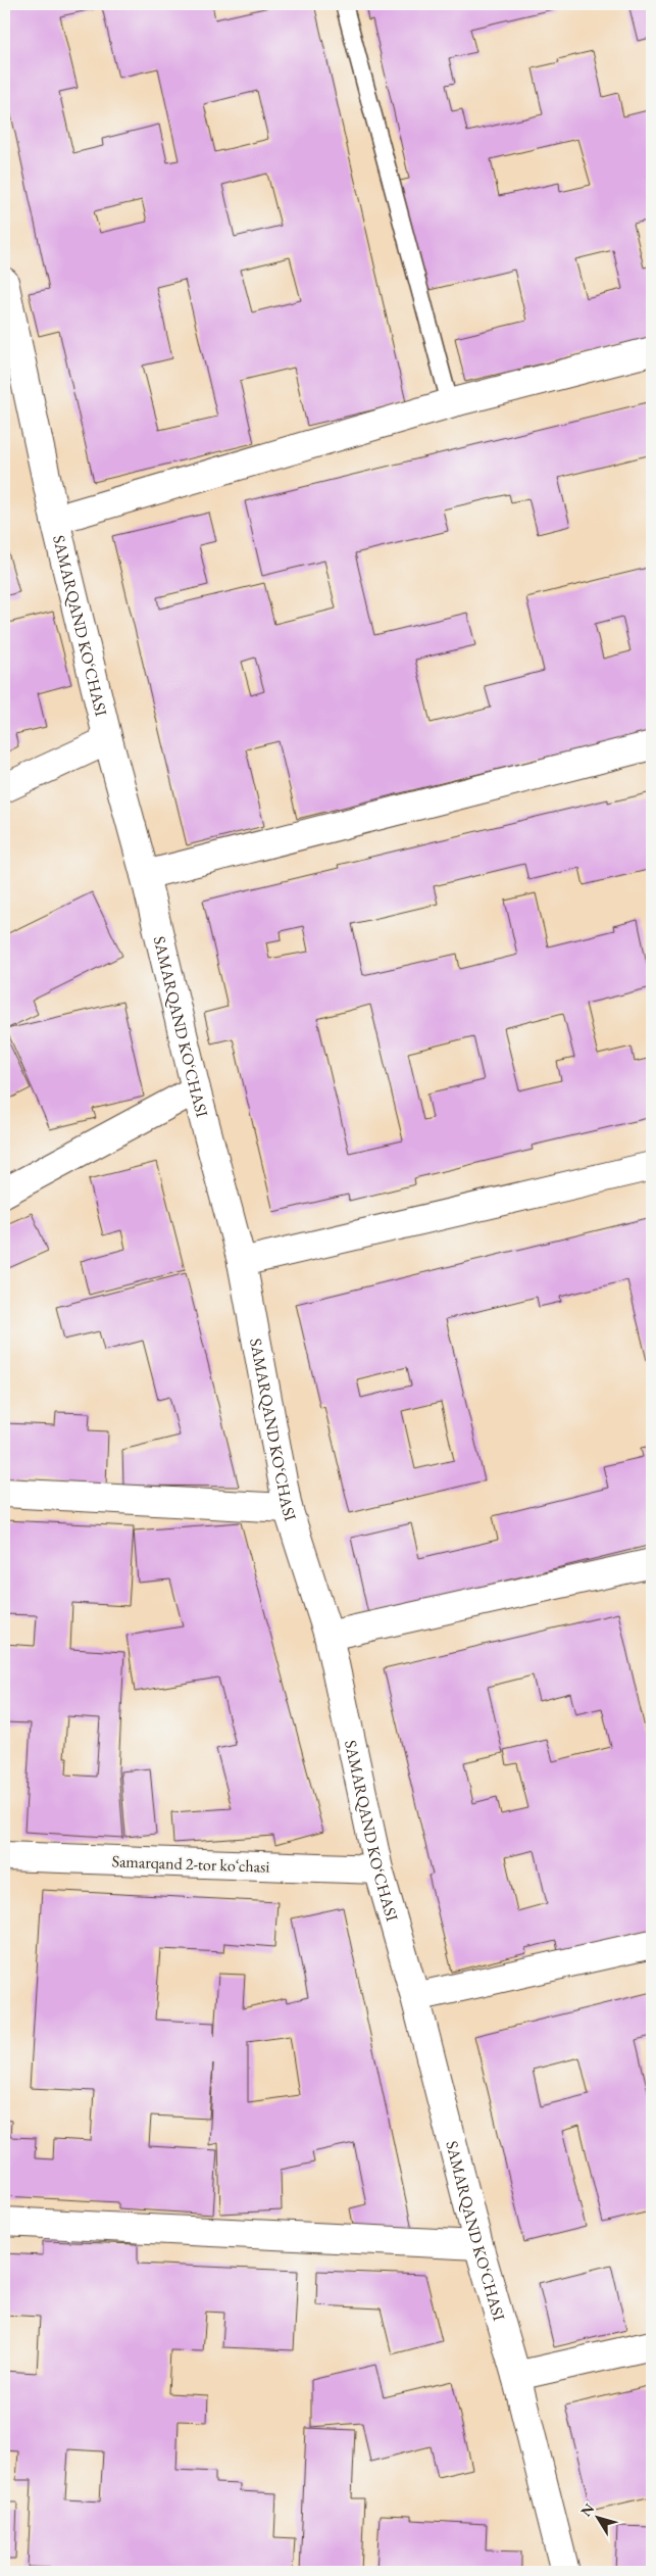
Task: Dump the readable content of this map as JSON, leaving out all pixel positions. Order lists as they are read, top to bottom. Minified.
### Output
{"streets":{"street":["SAMARQAND KO‘CHASI","Samarqand 2-tor koʻchasi"]},"crossings":[["SAMARQAND KO‘CHASI","Samarqand 2-tor koʻchasi"]],"north":"top left"}
